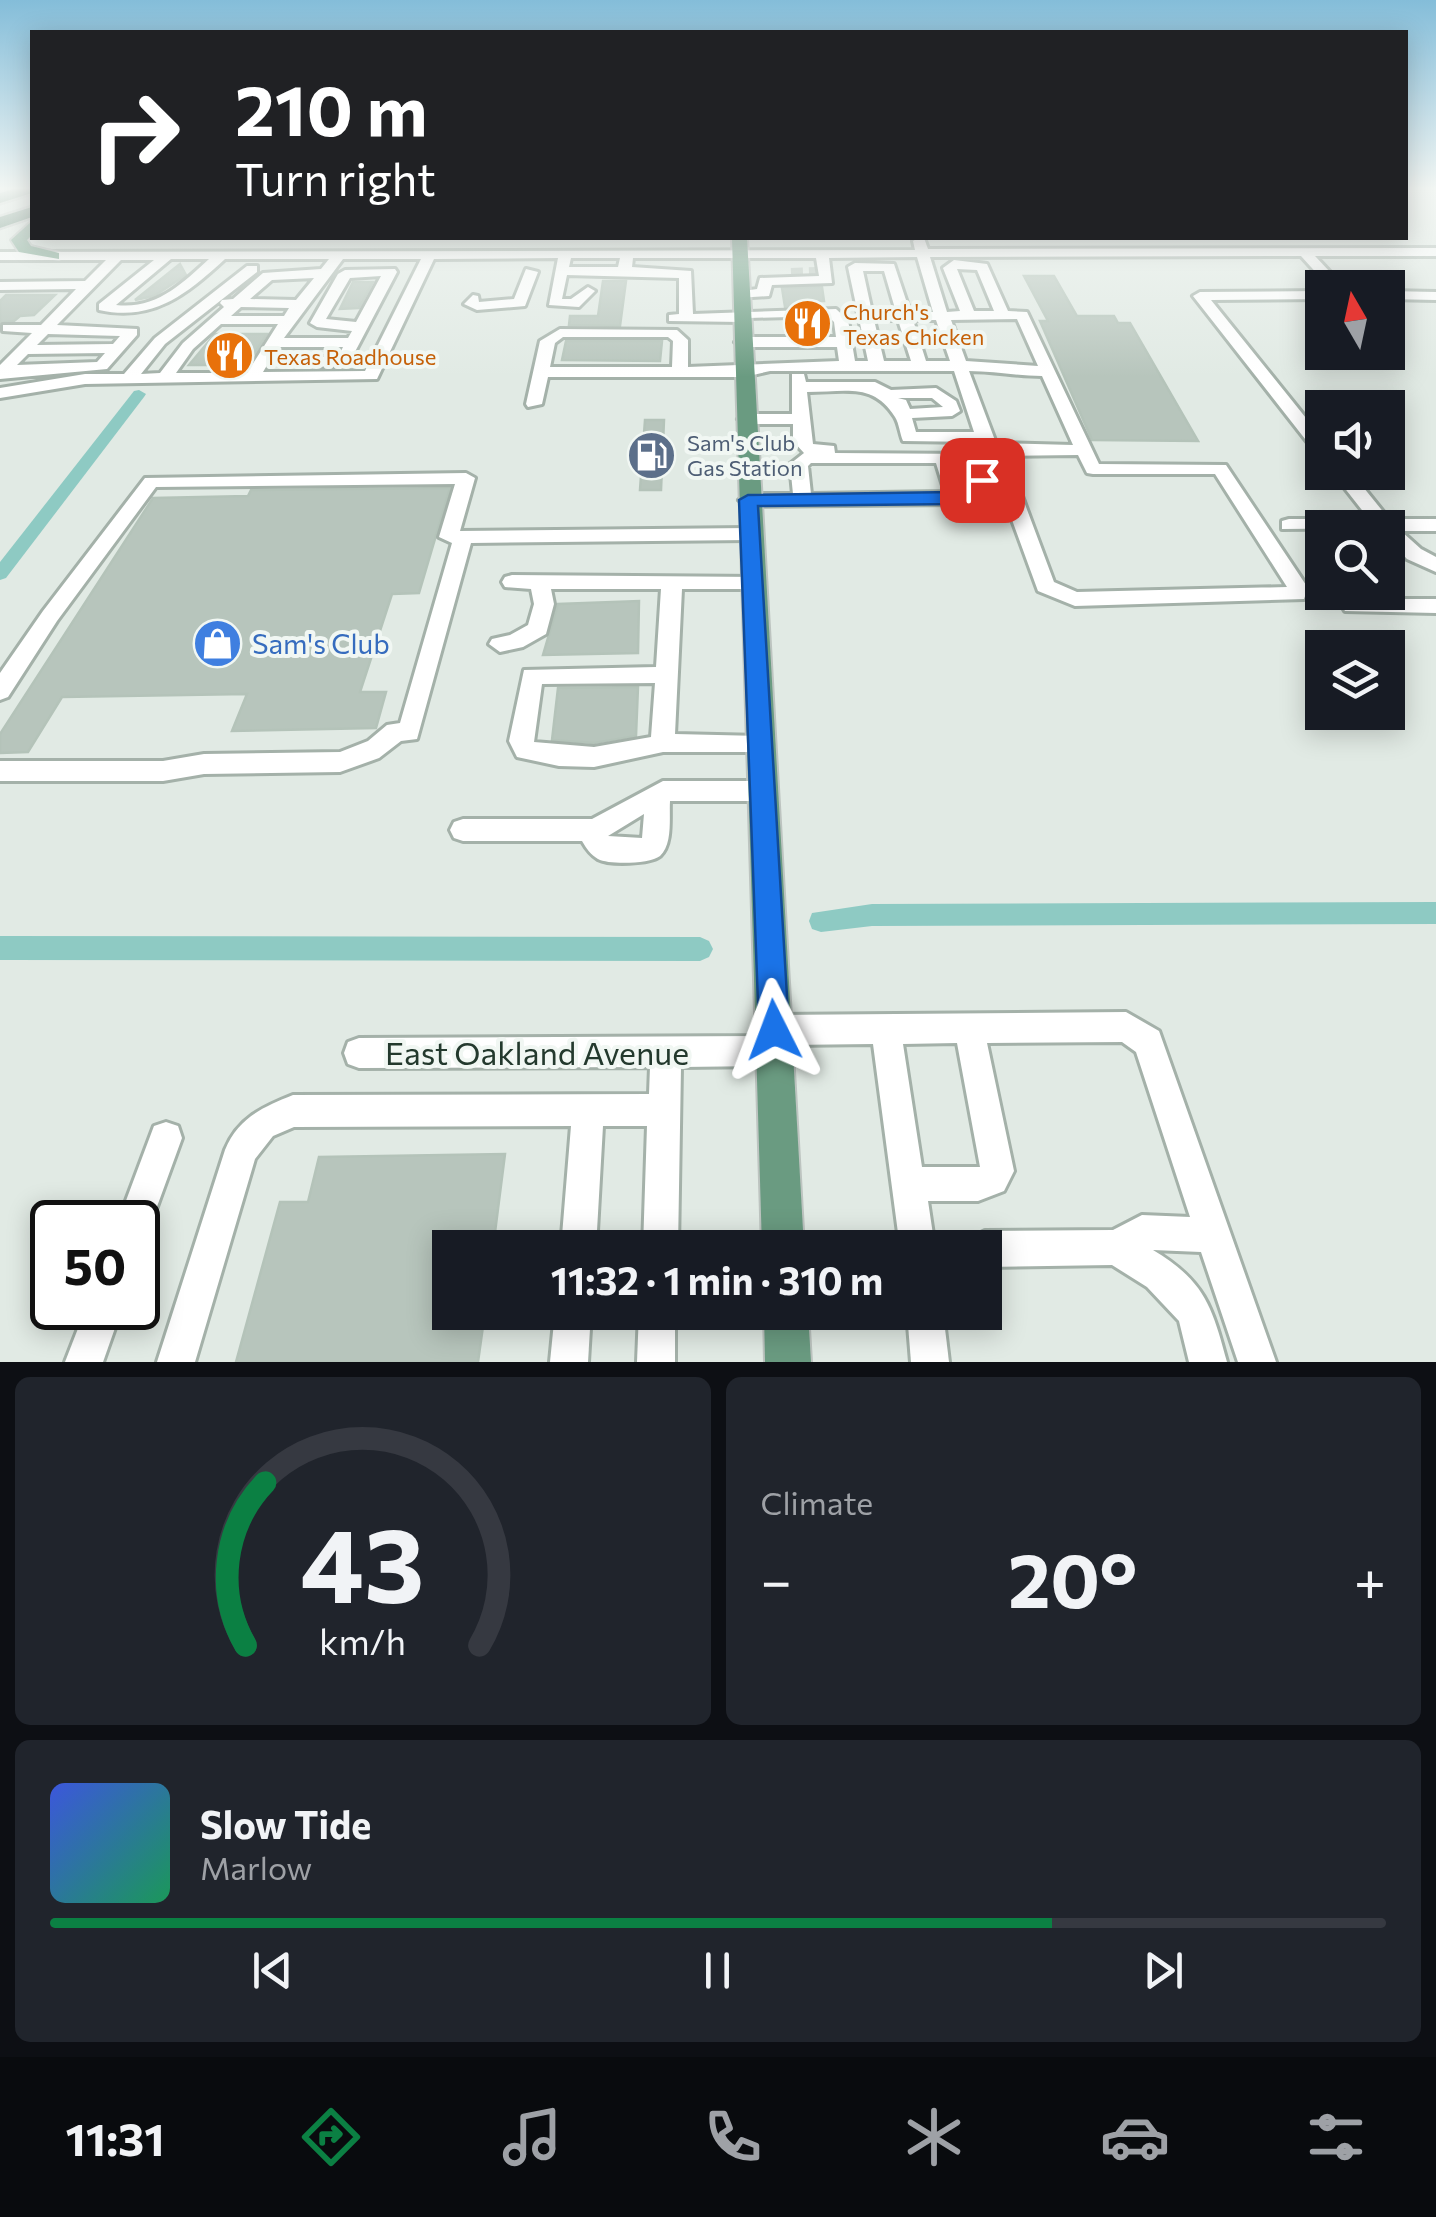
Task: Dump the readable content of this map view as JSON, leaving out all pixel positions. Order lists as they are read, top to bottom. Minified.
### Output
{"streets":{"street":["East Oakland Avenue"]},"places":{"restaurant":["Church's Texas Chicken","Texas Roadhouse"],"fuel station":["Sam's Club Gas Station"],"shop":["Sam's Club"]},"north":"top","page":{"turn":["210 m","Turn right"],"limit":"50","trip":"11:32 · 1 min · 310 m","tile":"Climate","heat":["−","20°","+"],"song":["Slow Tide","Marlow"],"tabs":"11:31","gauge":["43","km/h"]}}
